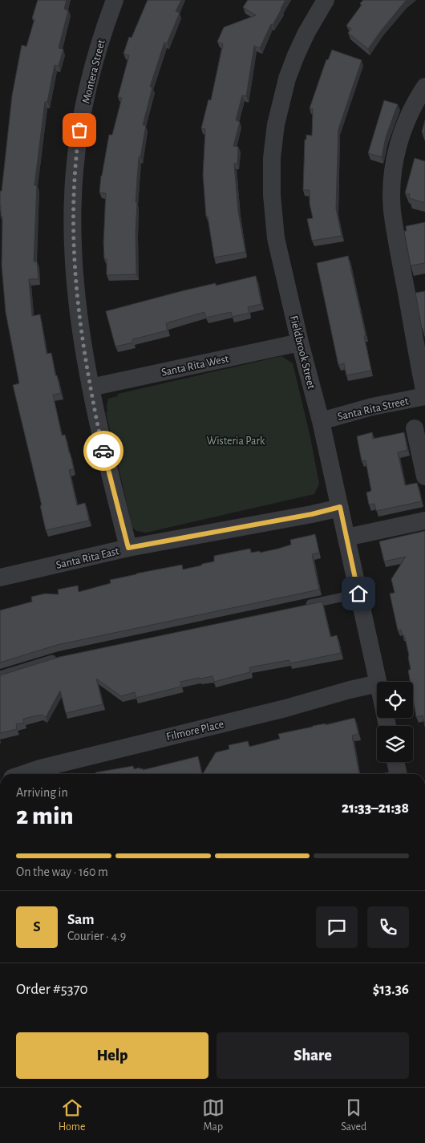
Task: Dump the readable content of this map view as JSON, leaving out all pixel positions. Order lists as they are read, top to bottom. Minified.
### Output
{"streets":{"street":["Montera Street","Fieldbrook Street","Santa Rita West","Santa Rita Street","Santa Rita East","Filmore Place"]},"crossings":[["Montera Street","Santa Rita West"],["Montera Street","Santa Rita East"],["Fieldbrook Street","Santa Rita West"],["Fieldbrook Street","Santa Rita Street"],["Fieldbrook Street","Santa Rita East"]],"parks":["Wisteria Park"],"page":{"heading":["2 min","Arriving in","21:33–21:38"],"panel":["Sam","Courier · 4.9","Order #5370","$13.36"],"bar":"On the way · 160 m","round":"S","buttons":["Help","Share"],"tabs":["Home","Map","Saved"]}}
